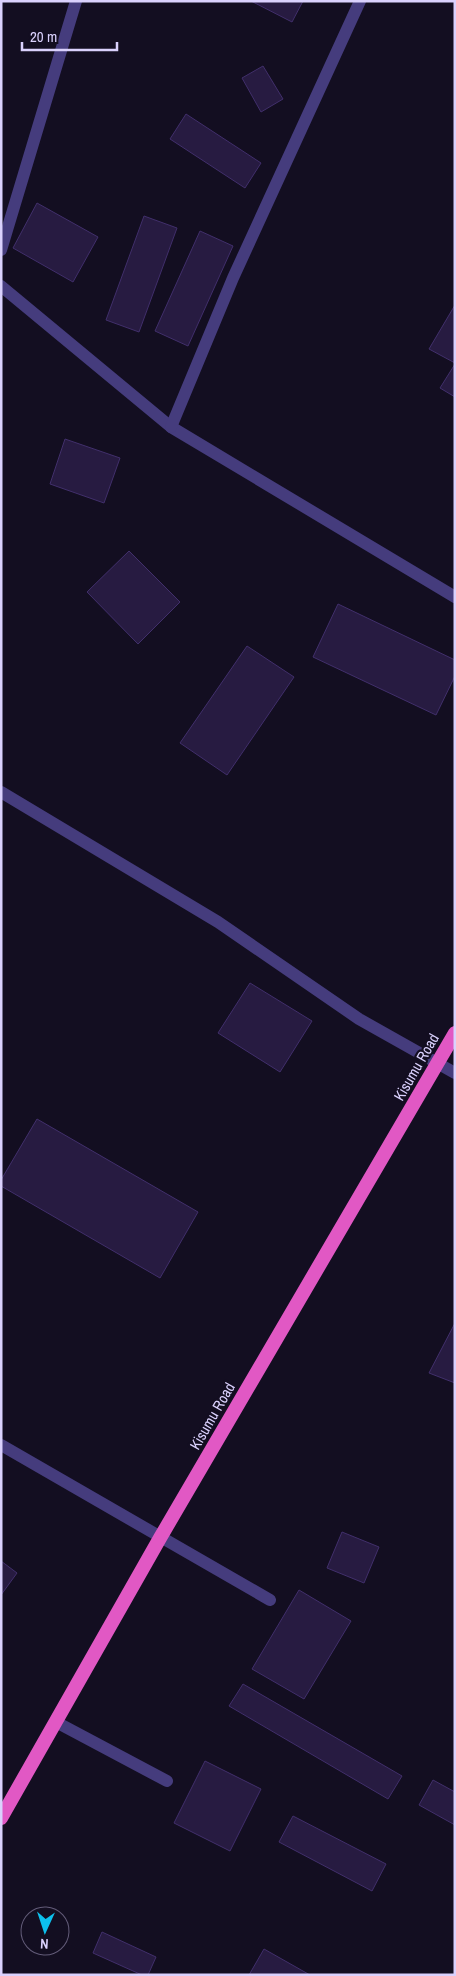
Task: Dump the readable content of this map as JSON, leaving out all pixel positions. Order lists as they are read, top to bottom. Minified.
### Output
{"streets":{"highway":["Kisumu Road"]},"scale_bar":"20 m","north":"bottom"}
